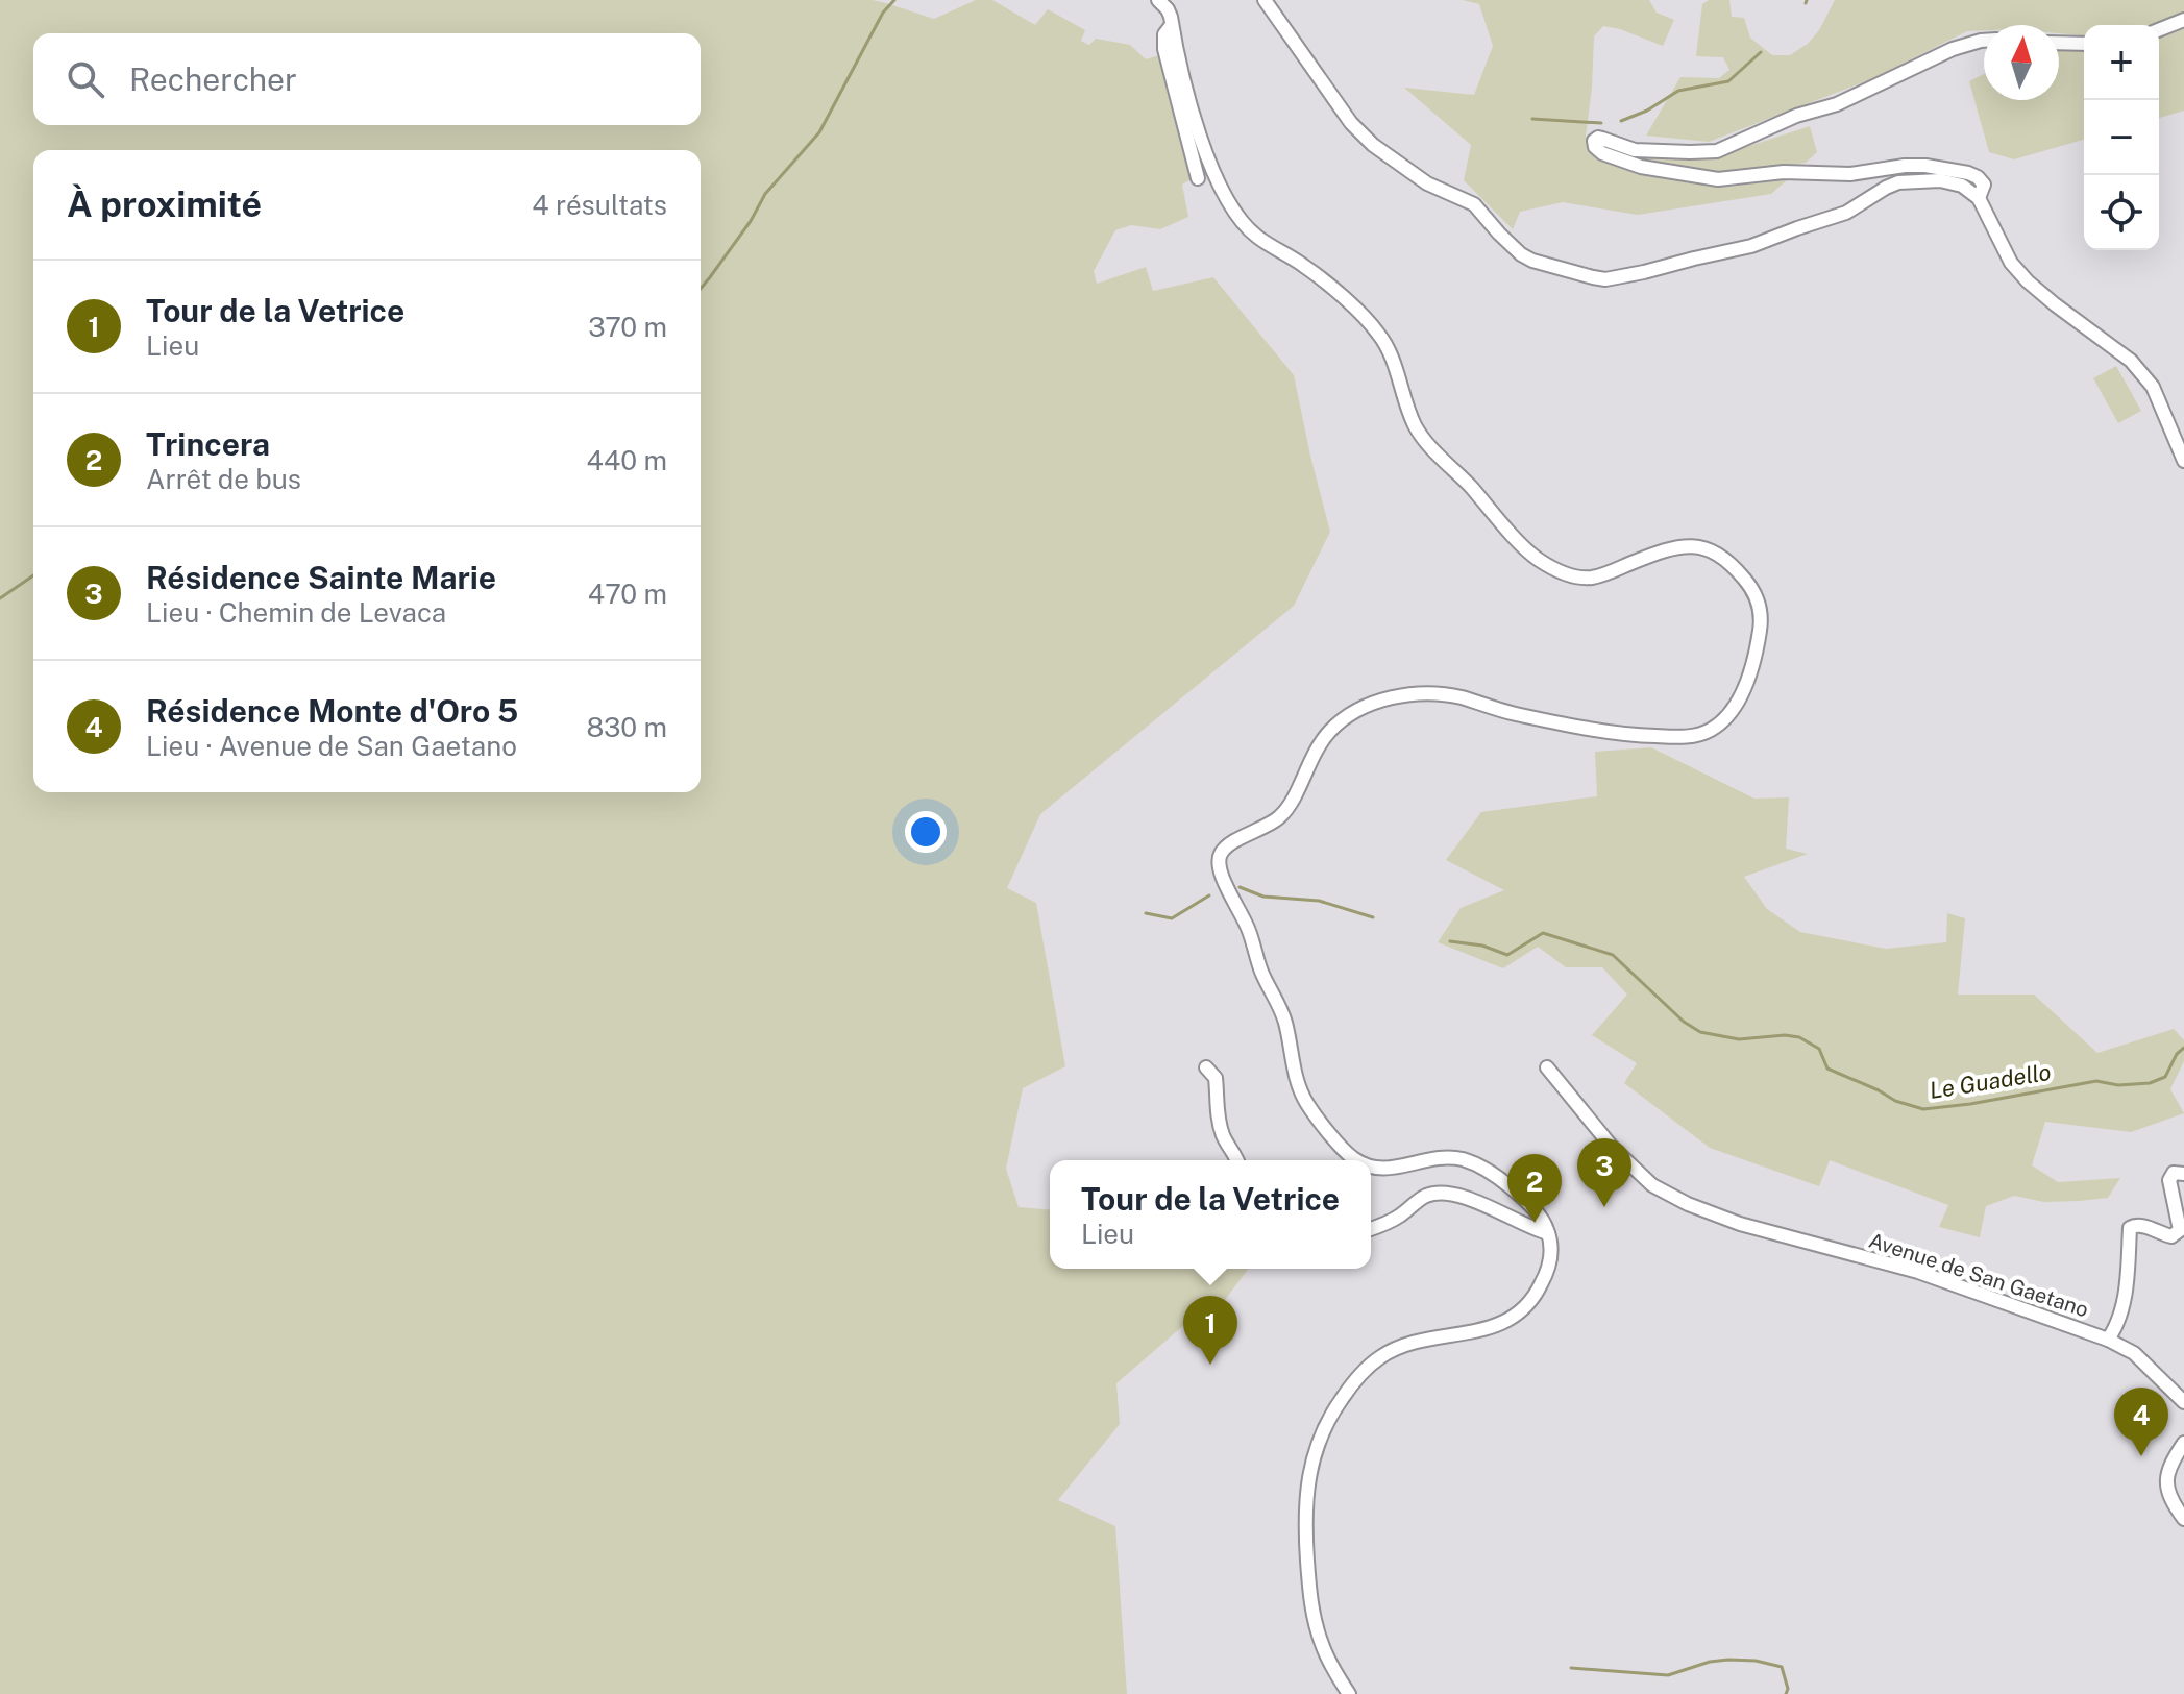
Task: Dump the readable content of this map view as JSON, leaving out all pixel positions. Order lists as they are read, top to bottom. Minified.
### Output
{"streets":{"street":["Avenue de San Gaetano"]},"water":["Le Guadello"],"north":"top","page":{"map_buttons":["+","−"],"search":"Rechercher","heading":["À proximité","4 résultats"],"list":[{"mark":"1","name":"Tour de la Vetrice","note":"Lieu","value":"370 m"},{"mark":"2","name":"Trincera","note":"Arrêt de bus","value":"440 m"},{"mark":"3","name":"Résidence Sainte Marie","note":"Lieu · Chemin de Levaca","value":"470 m"},{"mark":"4","name":"Résidence Monte d'Oro 5","note":"Lieu · Avenue de San Gaetano","value":"830 m"}],"pins":["3","2","1","4"],"popup":["Tour de la Vetrice","Lieu"]}}
